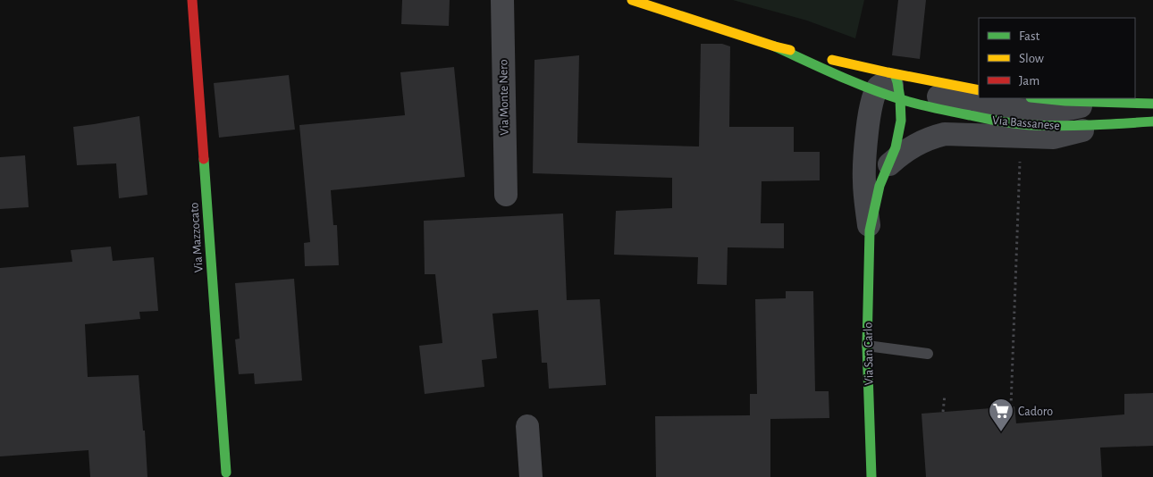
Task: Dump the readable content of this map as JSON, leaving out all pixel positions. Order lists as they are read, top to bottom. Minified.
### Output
{"streets":{"street":["Via Monte Nero","Via Bassanese","Via Mazzocato","Via San Carlo"]},"crossings":[["Via Bassanese","Via San Carlo"]],"places":{"supermarket":["Cadoro"]},"legend":["Fast","Slow","Jam"]}
